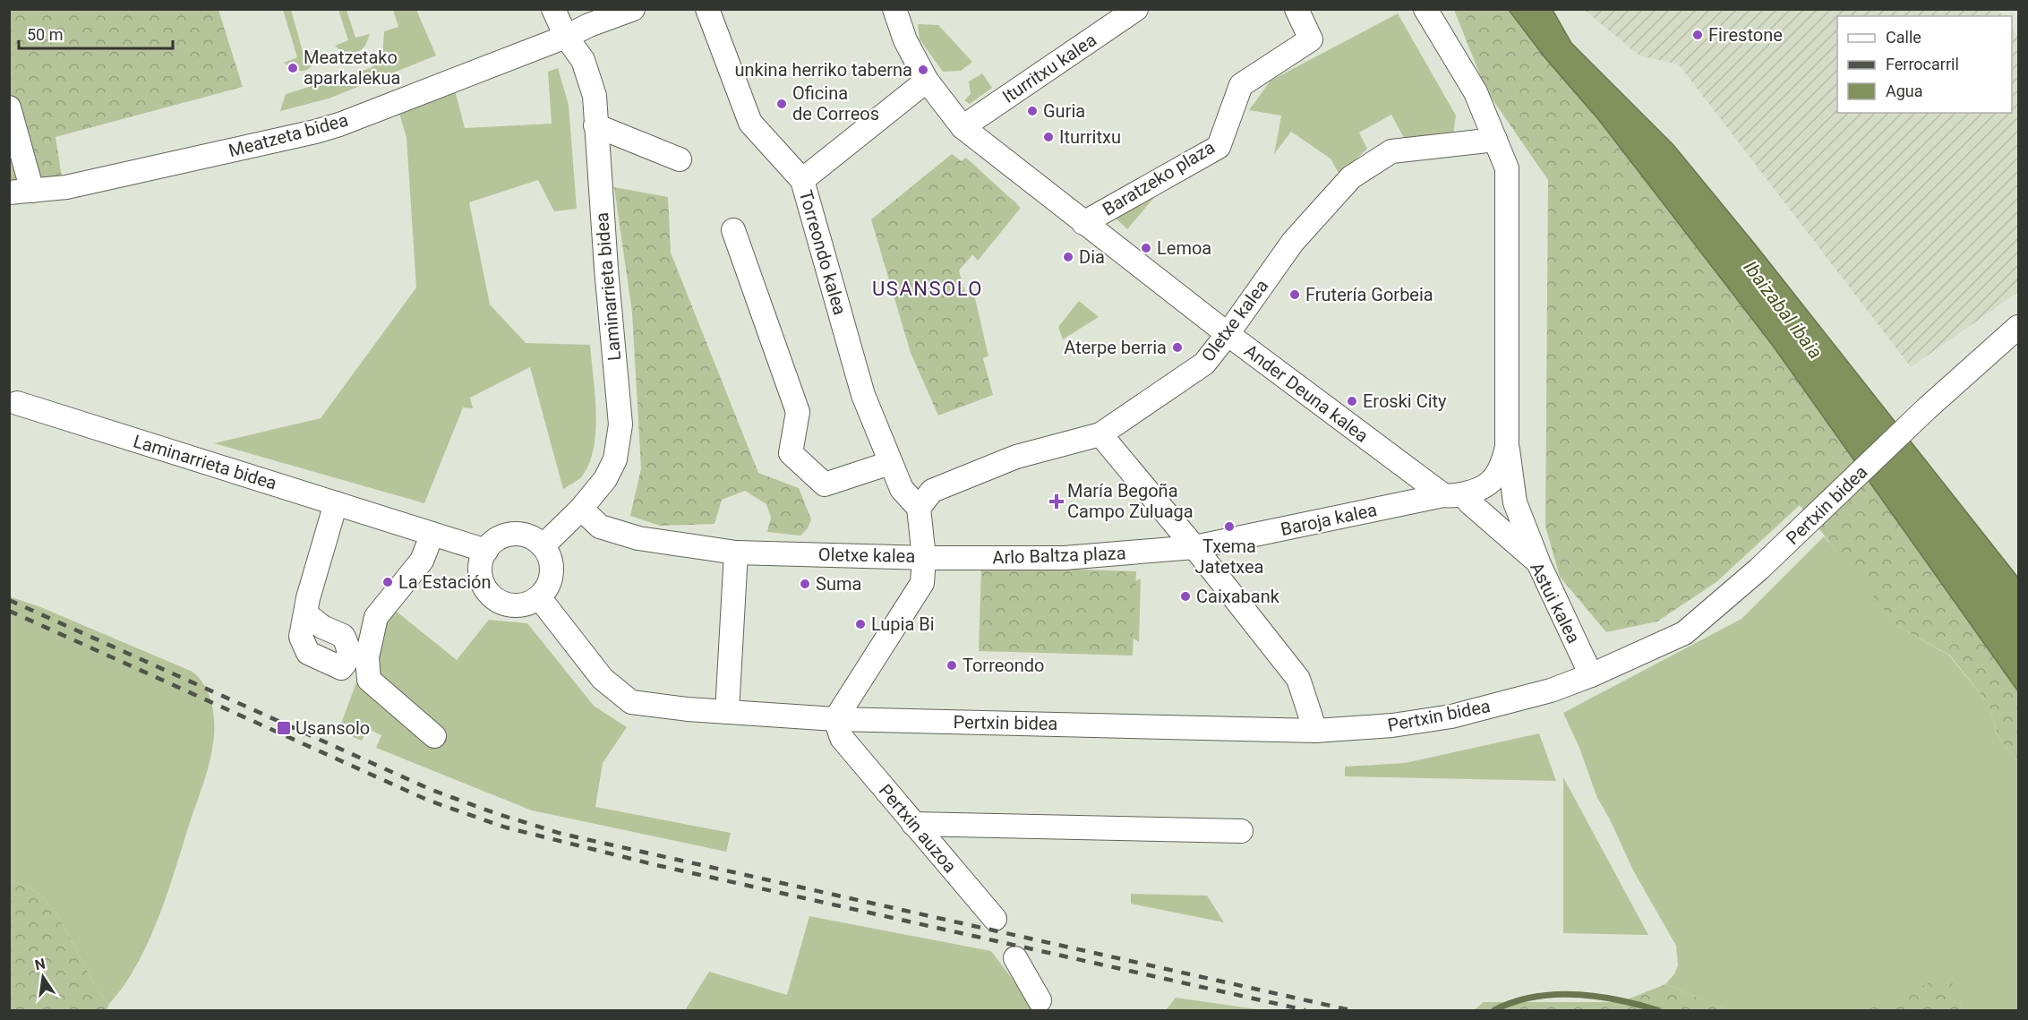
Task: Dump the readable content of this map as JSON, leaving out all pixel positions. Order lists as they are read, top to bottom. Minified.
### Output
{"streets":{"street":["Iturritxu kalea","Meatzeta bidea","Baratzeko plaza","Torreondo kalea","Laminarrieta bidea","Oletxe kalea","Ander Deuna kalea","Pertxin bidea","Baroja kalea","Arlo Baltza plaza","Astui kalea","Pertxin auzoa"]},"crossings":[["Iturritxu kalea","Ander Deuna kalea"],["Meatzeta bidea","Laminarrieta bidea"],["Baratzeko plaza","Ander Deuna kalea"],["Torreondo kalea","Oletxe kalea"],["Laminarrieta bidea","Oletxe kalea"],["Laminarrieta bidea","Pertxin bidea"],["Oletxe kalea","Ander Deuna kalea"],["Oletxe kalea","Arlo Baltza plaza"],["Ander Deuna kalea","Baroja kalea"],["Ander Deuna kalea","Astui kalea"],["Pertxin bidea","Astui kalea"],["Pertxin bidea","Pertxin auzoa"],["Baroja kalea","Arlo Baltza plaza"],["Baroja kalea","Astui kalea"]],"districts":["USANSOLO"],"water":["Ibaizabal ibaia"],"places":{"other":["Firestone","Meatzetako aparkalekua","unkina herriko taberna","Oficina de Correos","Guria","Iturritxu","Lemoa","Dia","Frutería Gorbeia","Aterpe berria","Eroski City","Txema Jatetxea","La Estación","Suma","Caixabank","Lupia Bi","Torreondo"],"health":["María Begoña Campo Zuluaga"],"transit":["Usansolo"]},"legend":["Calle","Ferrocarril","Agua"],"scale_bar":"50 m","north":"top"}
